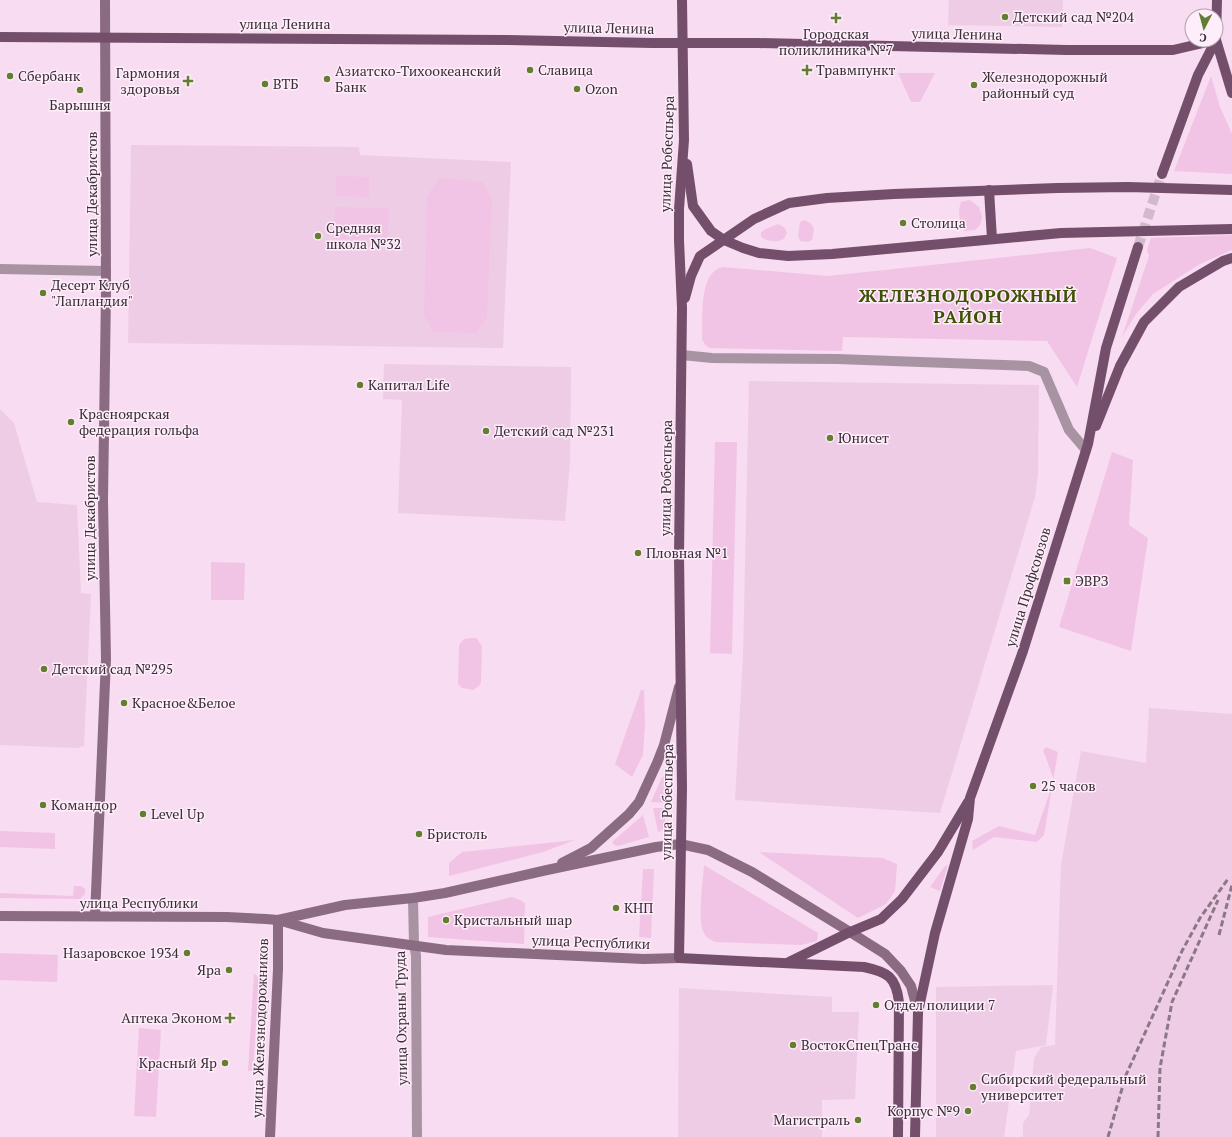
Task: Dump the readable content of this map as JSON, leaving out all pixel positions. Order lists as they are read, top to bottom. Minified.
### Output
{"streets":{"main road":["улица Ленина","улица Робеспьера","улица Декабристов","улица Профсоюзов","улица Республики","улица Железнодорожников"],"street":["улица Охраны Труда"]},"crossings":[["улица Ленина","улица Робеспьера"],["улица Ленина","улица Декабристов"],["улица Робеспьера","улица Республики"],["улица Декабристов","улица Республики"],["улица Профсоюзов","улица Республики"],["улица Республики","улица Охраны Труда"],["улица Республики","улица Железнодорожников"]],"districts":["ЖЕЛЕЗНОДОРОЖНЫЙ РАЙОН"],"places":{"other":["Детский сад №204","Славица","Сбербанк","Азиатско-Тихоокеанский Банк","ВТБ","Железнодорожный районный суд","Ozon","Барышня","Столица","Средняя школа №32","Десерт Клуб \"Лапландия\"","Капитал Life","Красноярская федерация гольфа","Детский сад №231","Юнисет","Пловная №1","Детский сад №295","Красное&Белое","25 часов","Командор","Level Up","Бристоль","КНП","Кристальный шар","Назаровское 1934","Яра","Отдел полиции 7","ВостокСпецТранс","Красный Яр","Сибирский федеральный университет","Корпус №9","Магистраль"],"health":["Городская поликлиника №7","Травмпункт","Гармония здоровья","Аптека Эконом"],"transit":["ЭВРЗ"]},"north":"bottom"}
